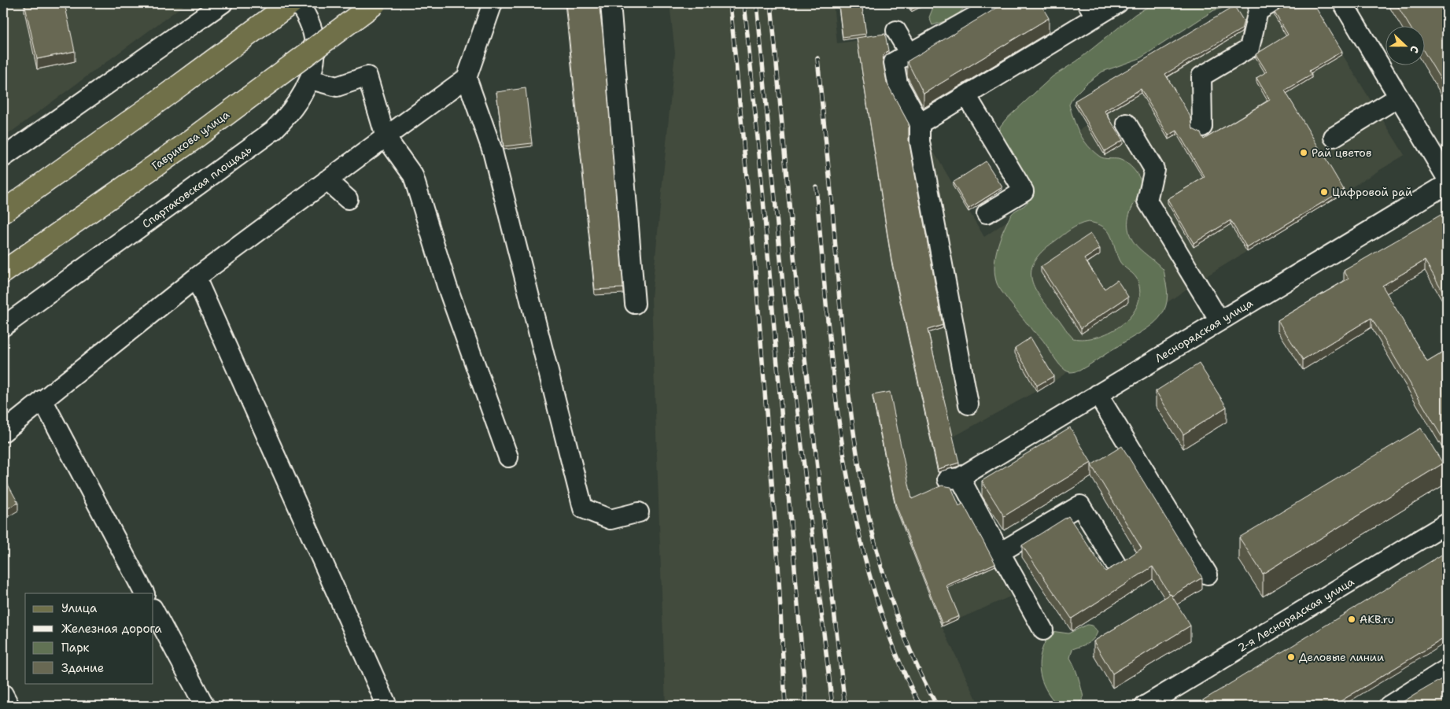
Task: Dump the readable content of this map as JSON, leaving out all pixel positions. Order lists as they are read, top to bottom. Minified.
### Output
{"streets":{"main road":["Гаврикова улица"],"street":["Спартаковская площадь","Леснорядская улица","2-я Леснорядская улица"]},"places":["Рай цветов","Цифровой рай","AKB.ru","Деловые линии"],"legend":["Улица","Железная дорога","Парк","Здание"],"north":"right"}
